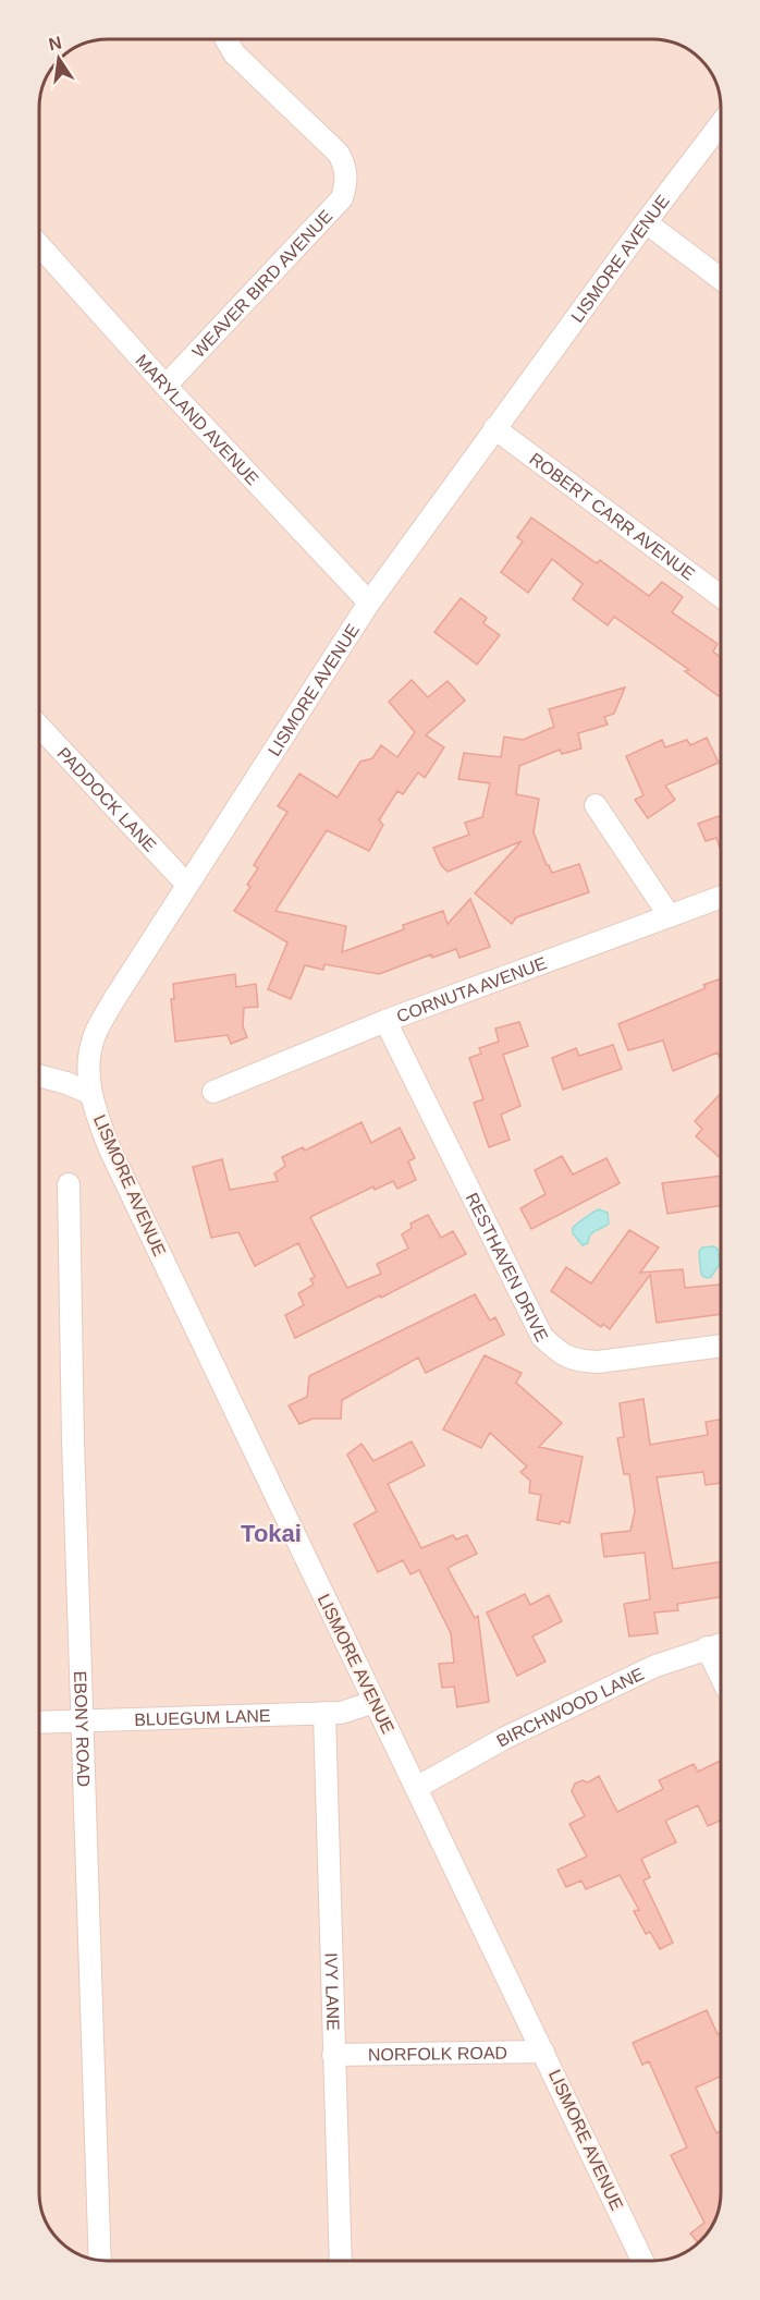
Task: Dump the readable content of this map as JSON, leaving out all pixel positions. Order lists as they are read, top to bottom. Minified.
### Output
{"streets":{"street":["LISMORE AVENUE","WEAVER BIRD AVENUE","MARYLAND AVENUE","ROBERT CARR AVENUE","PADDOCK LANE","CORNUTA AVENUE","RESTHAVEN DRIVE","BIRCHWOOD LANE","BLUEGUM LANE","EBONY ROAD","IVY LANE","NORFOLK ROAD"]},"crossings":[["LISMORE AVENUE","MARYLAND AVENUE"],["LISMORE AVENUE","ROBERT CARR AVENUE"],["LISMORE AVENUE","PADDOCK LANE"],["LISMORE AVENUE","BIRCHWOOD LANE"],["LISMORE AVENUE","BLUEGUM LANE"],["LISMORE AVENUE","NORFOLK ROAD"],["WEAVER BIRD AVENUE","MARYLAND AVENUE"],["CORNUTA AVENUE","RESTHAVEN DRIVE"],["BLUEGUM LANE","EBONY ROAD"],["BLUEGUM LANE","IVY LANE"],["IVY LANE","NORFOLK ROAD"]],"districts":["Tokai"],"north":"top"}
